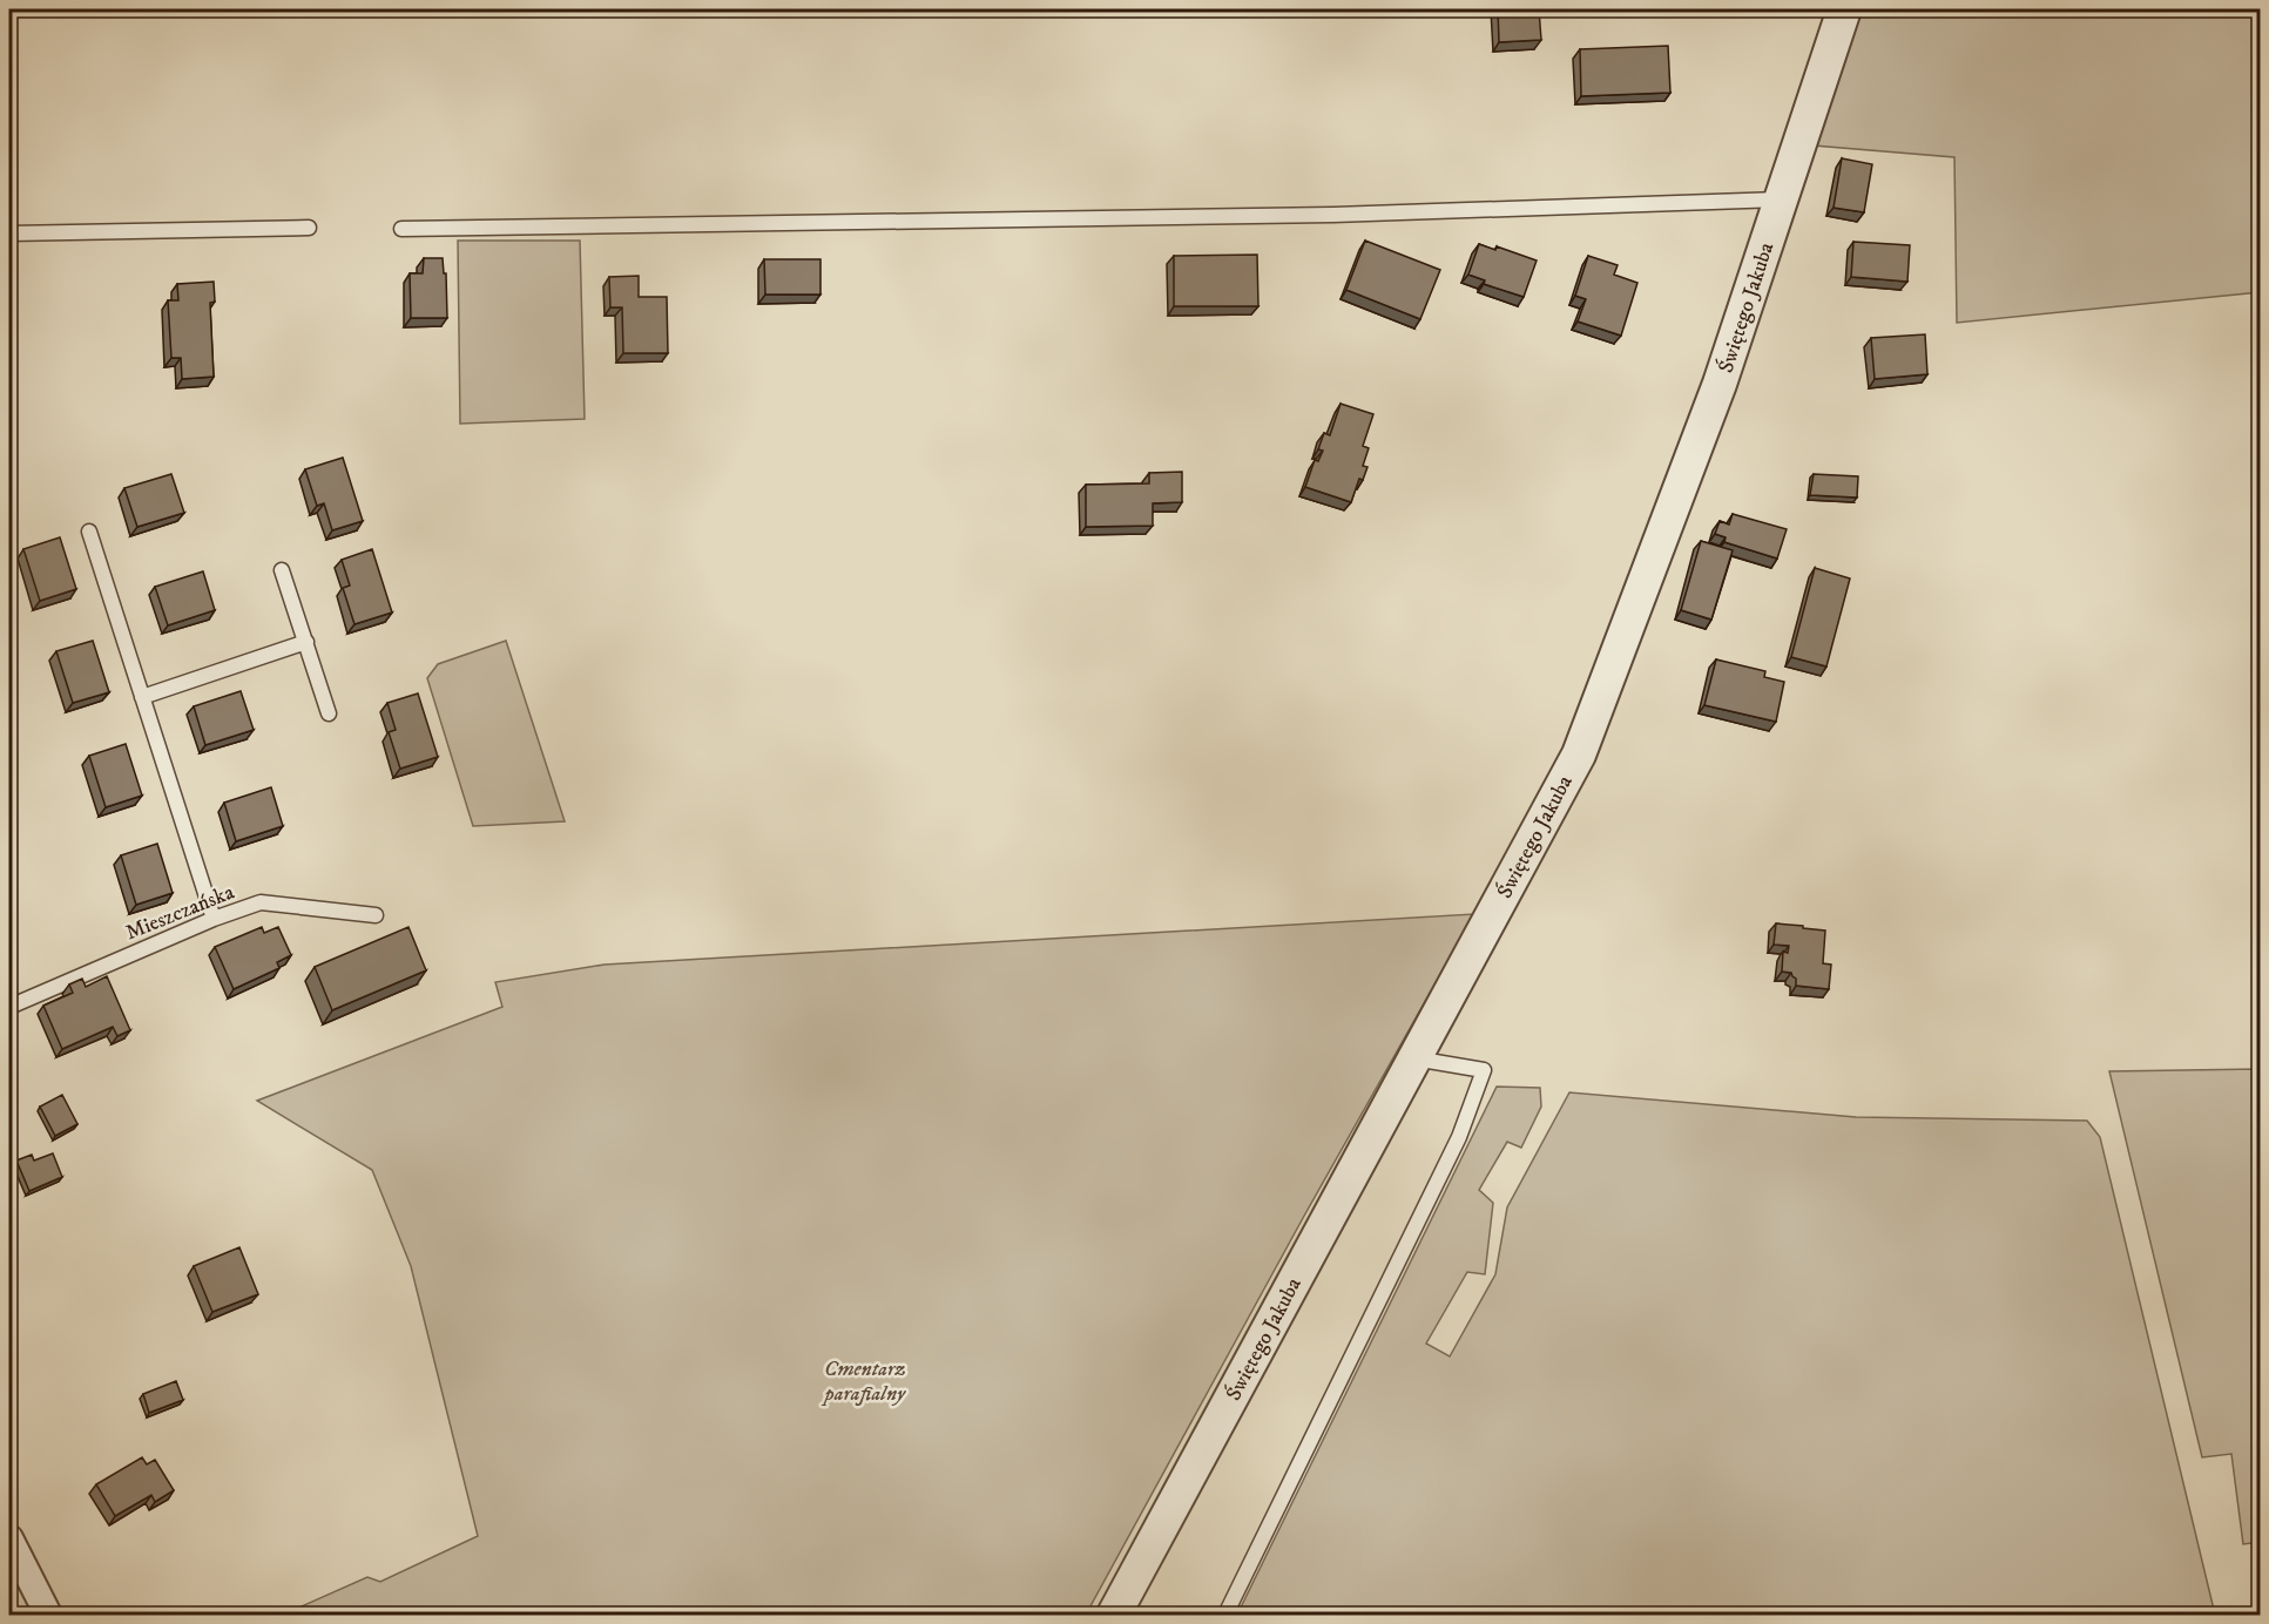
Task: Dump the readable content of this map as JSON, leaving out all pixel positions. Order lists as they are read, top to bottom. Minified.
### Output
{"streets":{"street":["Świętego Jakuba"],"lane":["Mieszczańska"]},"parks":["Cmentarz parafialny"]}
